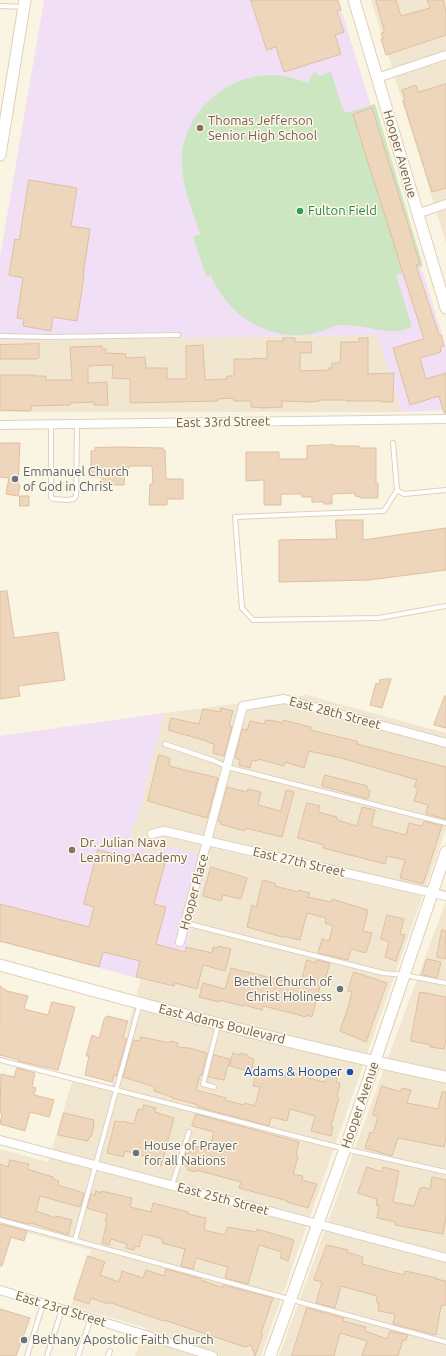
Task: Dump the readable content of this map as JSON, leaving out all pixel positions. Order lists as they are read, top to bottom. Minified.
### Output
{"streets":{"street":["Hooper Avenue","East 33rd Street","East 28th Street","East 27th Street","Hooper Place","East Adams Boulevard","East 25th Street","East 23rd Street"]},"crossings":[["Hooper Avenue","East 27th Street"],["Hooper Avenue","East Adams Boulevard"],["Hooper Avenue","East 25th Street"],["East 28th Street","East 27th Street"],["East 28th Street","Hooper Place"],["East 27th Street","Hooper Place"]],"places":["Thomas Jefferson Senior High School","Fulton Field","Emmanuel Church of God in Christ","Dr. Julian Nava Learning Academy","Bethel Church of Christ Holiness","Adams & Hooper","House of Prayer for all Nations","Bethany Apostolic Faith Church"]}
